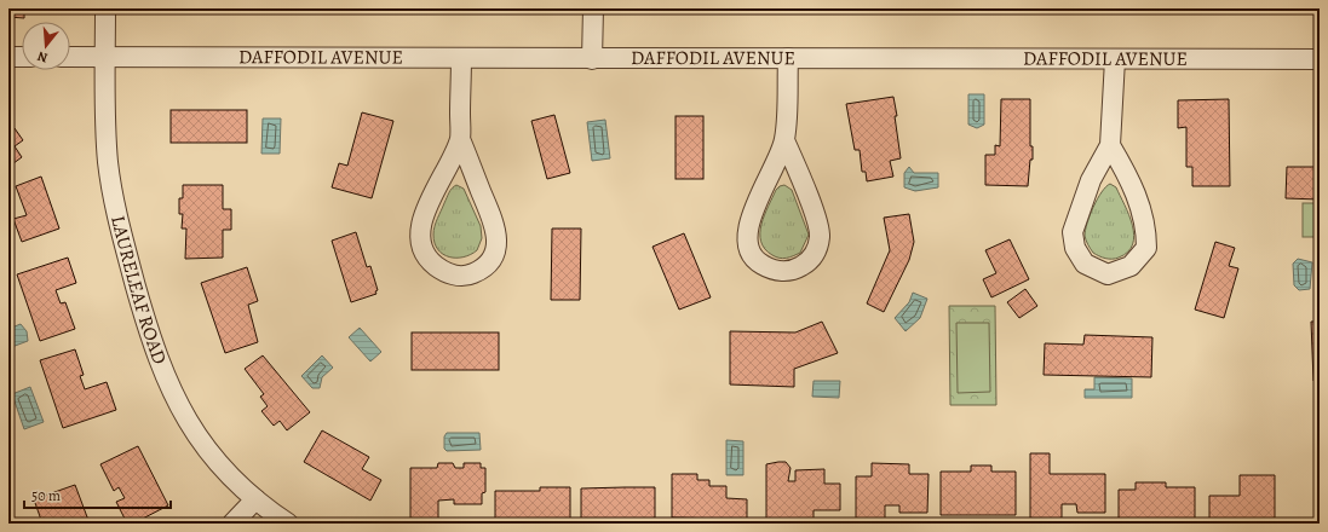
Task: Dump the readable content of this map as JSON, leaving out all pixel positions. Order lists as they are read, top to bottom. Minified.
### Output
{"streets":{"street":["DAFFODIL AVENUE","LAURELEAF ROAD"]},"crossings":[["DAFFODIL AVENUE","LAURELEAF ROAD"]],"scale_bar":"50 m","north":"bottom"}
